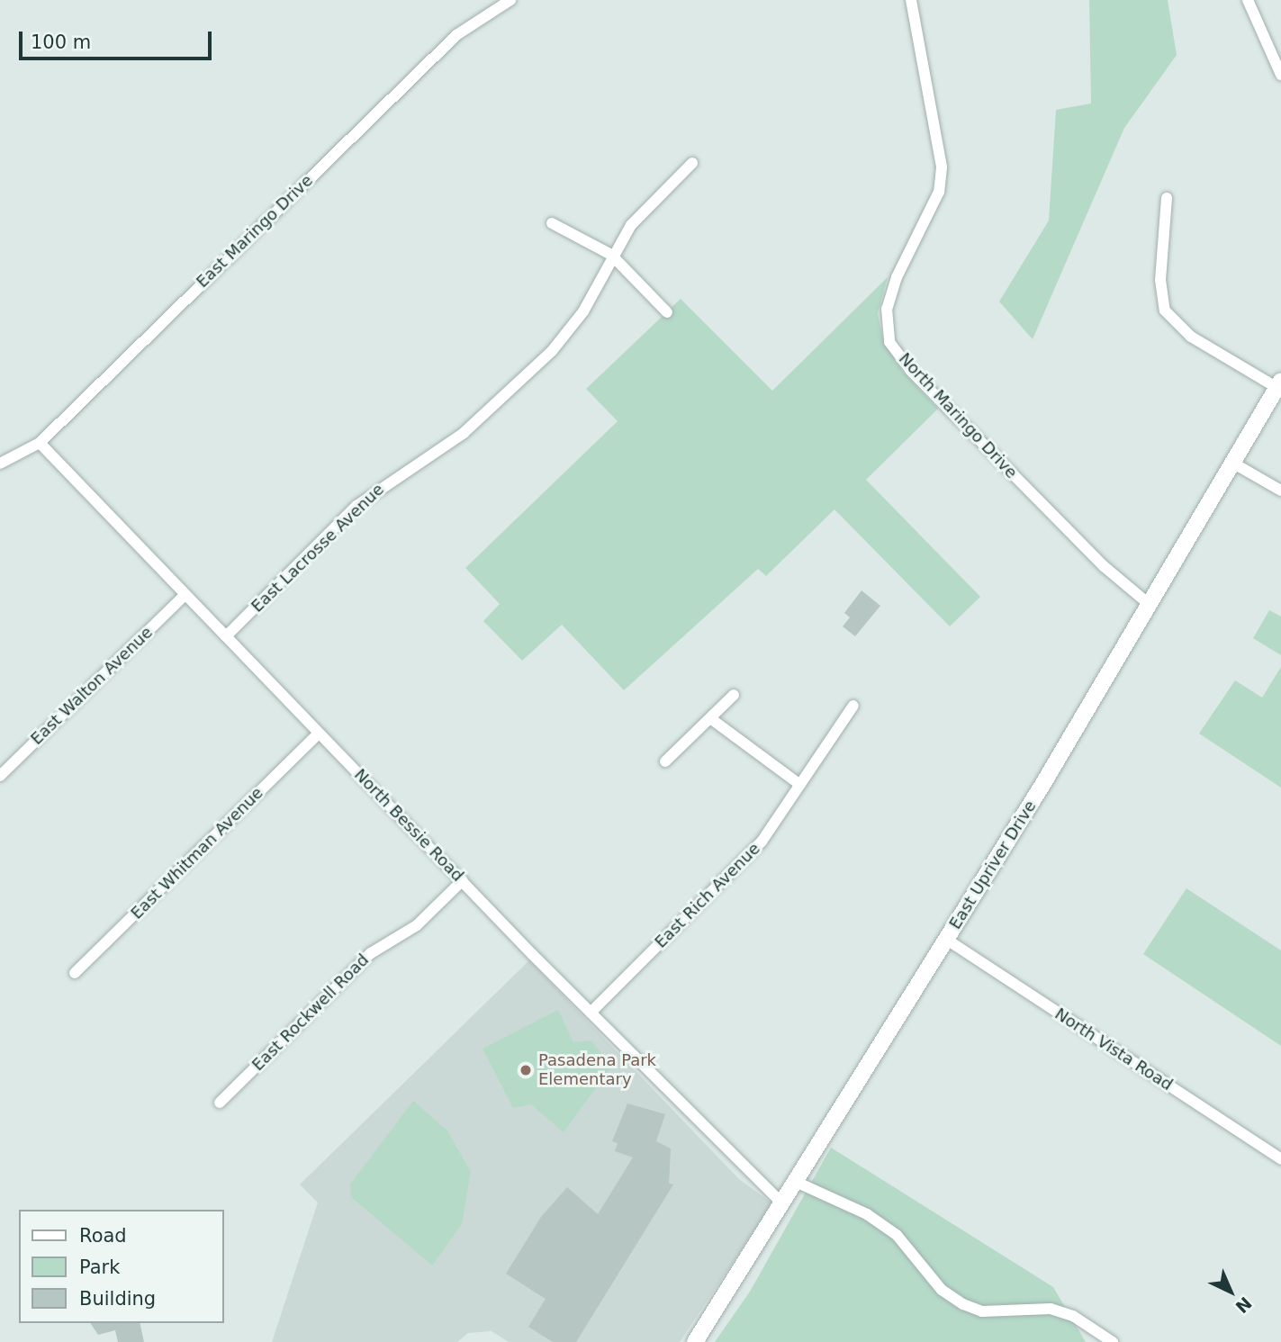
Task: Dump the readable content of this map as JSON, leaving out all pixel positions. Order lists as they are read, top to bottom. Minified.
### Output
{"streets":{"main road":["East Upriver Drive"],"street":["East Maringo Drive","North Maringo Drive","East Lacrosse Avenue","East Walton Avenue","North Bessie Road","East Whitman Avenue","East Rich Avenue","East Rockwell Road","North Vista Road"]},"crossings":[["East Maringo Drive","North Bessie Road"],["North Maringo Drive","East Upriver Drive"],["East Lacrosse Avenue","North Bessie Road"],["East Walton Avenue","North Bessie Road"],["North Bessie Road","East Whitman Avenue"],["North Bessie Road","East Upriver Drive"],["North Bessie Road","East Rich Avenue"],["North Bessie Road","East Rockwell Road"],["East Upriver Drive","North Vista Road"]],"places":["Pasadena Park Elementary"],"legend":["Road","Park","Building"],"scale_bar":"100 m","north":"bottom right"}
